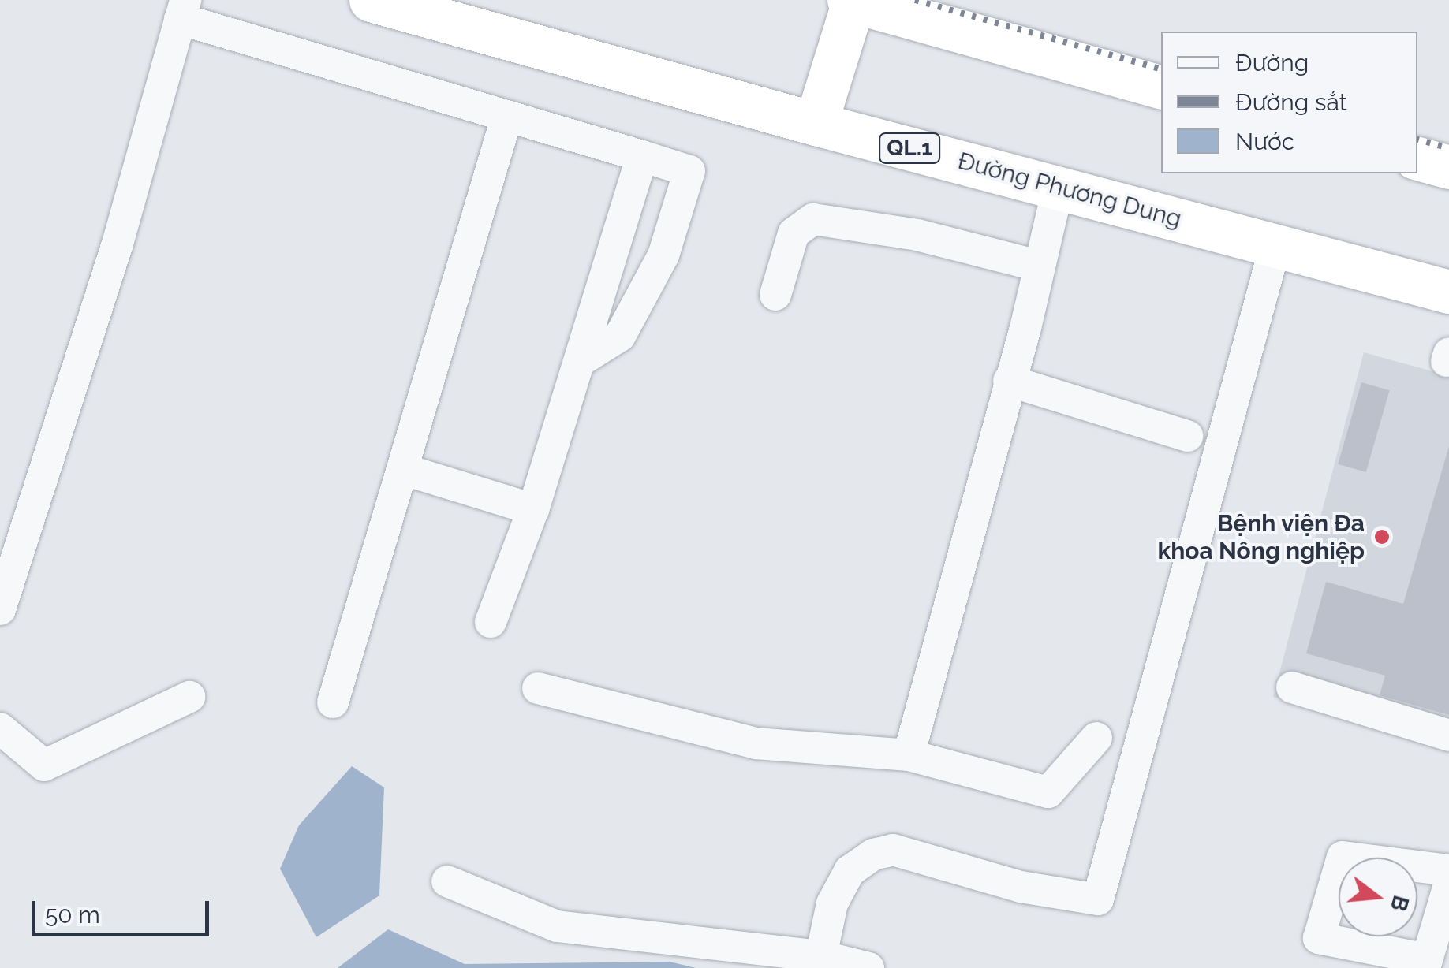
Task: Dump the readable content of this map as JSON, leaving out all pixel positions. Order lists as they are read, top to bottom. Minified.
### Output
{"streets":{"highway":["QL.1","Đường Phương Dung"]},"places":["Bệnh viện Đa khoa Nông nghiệp"],"legend":["Đường","Đường sắt","Nước"],"scale_bar":"50 m","north":"right"}
